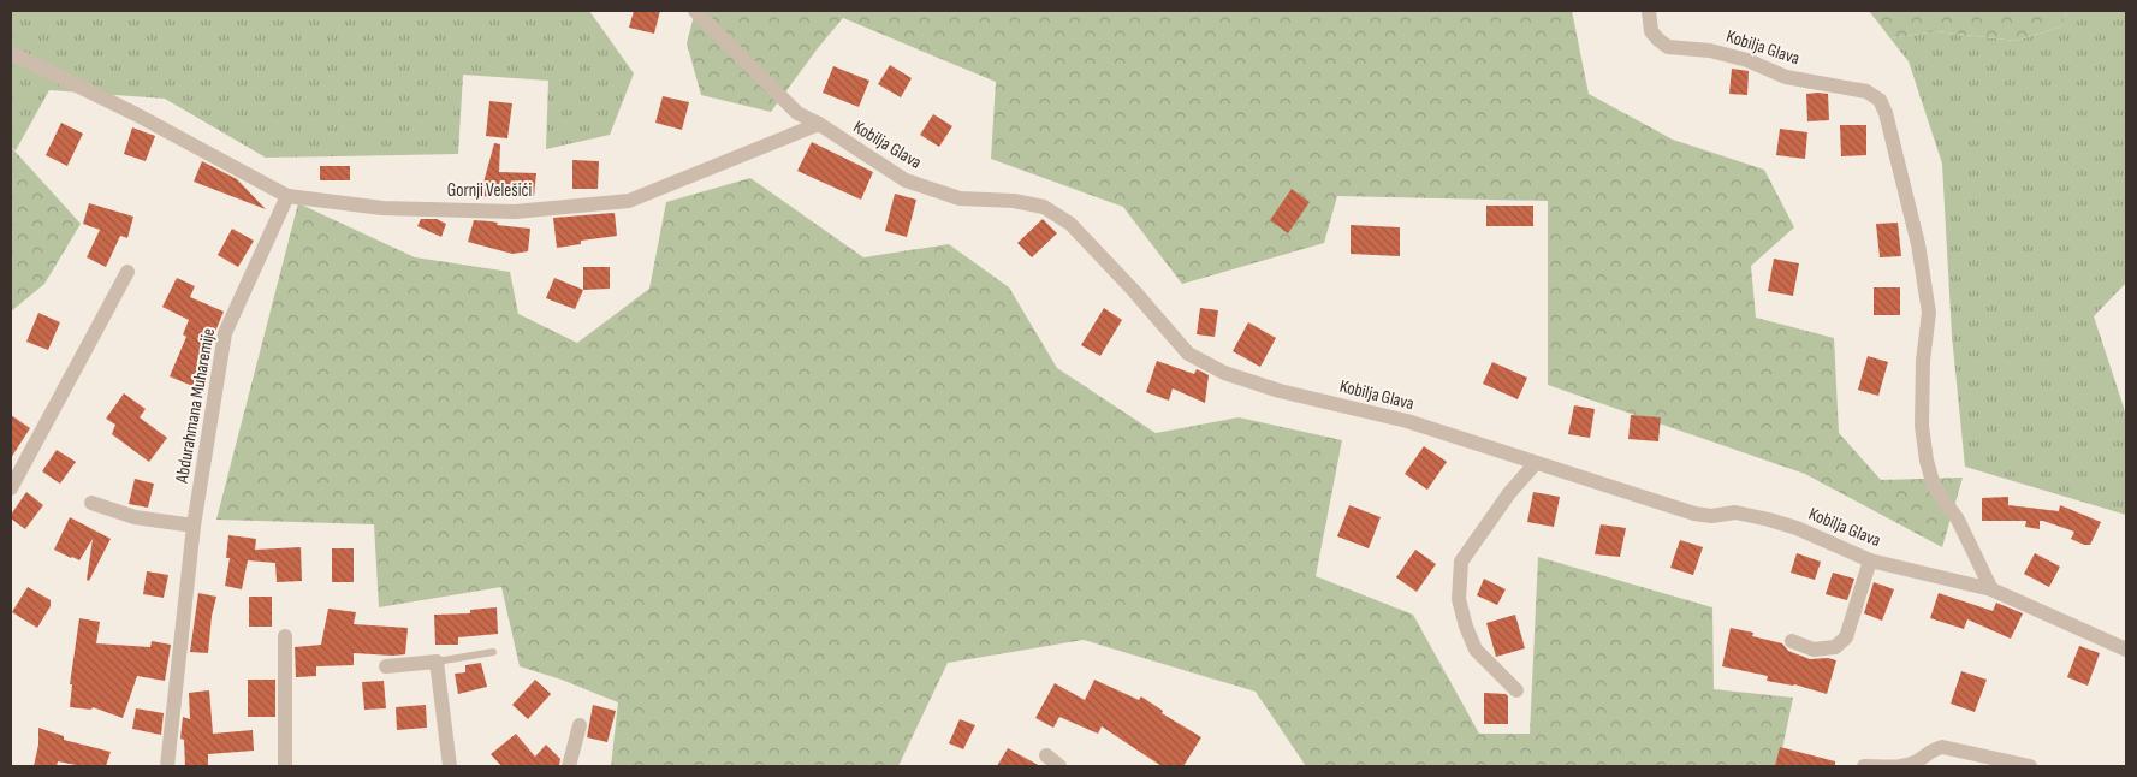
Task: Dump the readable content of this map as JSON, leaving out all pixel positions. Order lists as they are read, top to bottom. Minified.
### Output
{"streets":{"street":["Kobilja Glava","Gornji Velešići","Abdurahmana Muharemije"]},"crossings":[["Kobilja Glava","Gornji Velešići"],["Gornji Velešići","Abdurahmana Muharemije"]]}
